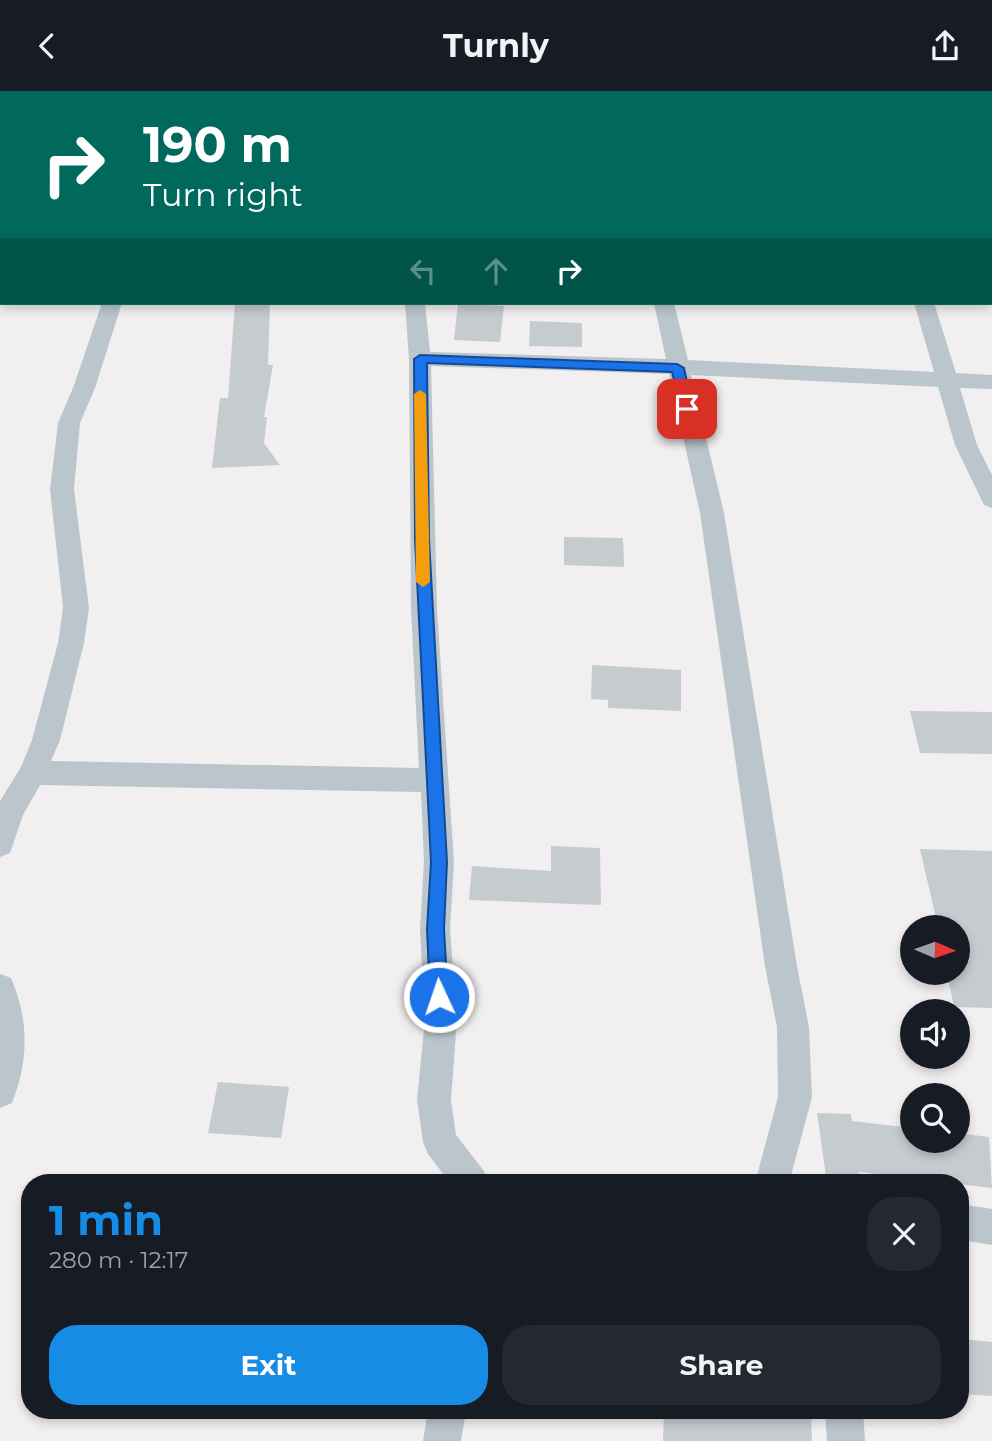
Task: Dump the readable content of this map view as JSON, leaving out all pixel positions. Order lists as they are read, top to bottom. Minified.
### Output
{"north":"right","page":{"header":"Turnly","turn":["190 m","Turn right"],"heading":["1 min","280 m · 12:17"],"buttons":["Exit","Share"]}}
